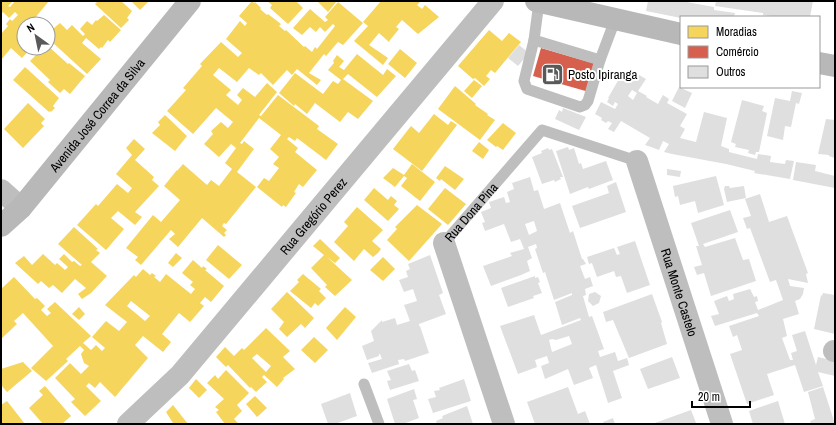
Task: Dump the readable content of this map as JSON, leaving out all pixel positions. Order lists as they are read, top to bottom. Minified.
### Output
{"streets":{"street":["Avenida José Correa da Silva","Rua Dona Pina","Rua Gregório Perez","Rua Monte Castelo"]},"crossings":[["Rua Dona Pina","Rua Monte Castelo"]],"places":{"fuel station":["Posto Ipiranga"]},"legend":["Moradias","Comércio","Outros"],"scale_bar":"20 m","north":"top left"}
